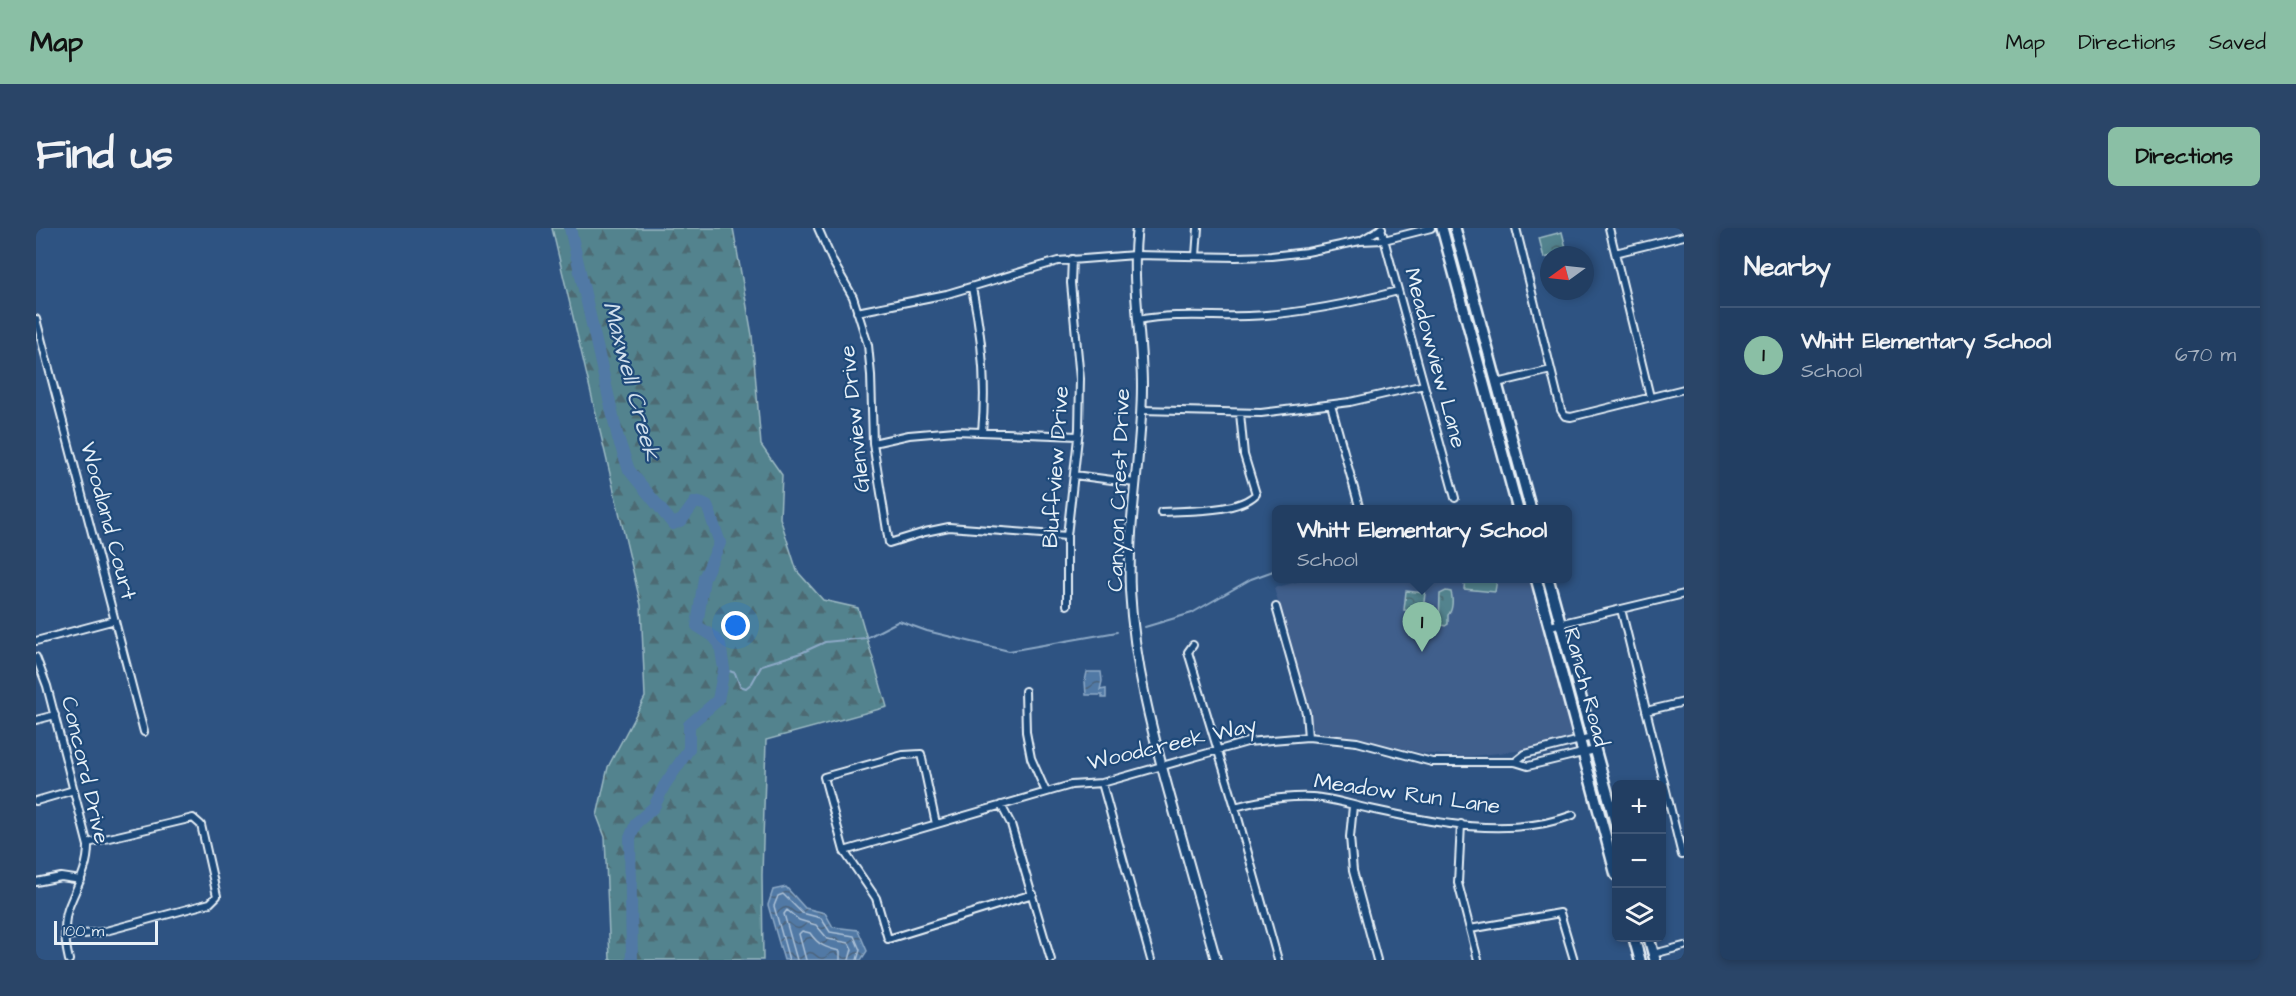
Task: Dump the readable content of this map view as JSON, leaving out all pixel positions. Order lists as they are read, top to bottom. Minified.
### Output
{"streets":{"main road":["Ranch Road"],"street":["Meadowview Lane","Glenview Drive","Bluffview Drive","Canyon Crest Drive","Woodland Court","Woodcreek Way","Concord Drive","Meadow Run Lane"]},"crossings":[["Glenview Drive","Bluffview Drive"],["Canyon Crest Drive","Woodcreek Way"],["Ranch Road","Woodcreek Way"]],"water":["Maxwell Creek"],"scale_bar":"100 m","north":"left","page":{"header":"Map","nav":["Map","Directions","Saved"],"title":"Find us","buttons":"Directions","heading":"Nearby","list":[{"mark":"1","name":"Whitt Elementary School","note":"School","value":"670 m"}],"popup":["Whitt Elementary School","School"],"pins":"1","map_buttons":["+","−"],"scale":"100 m"}}
